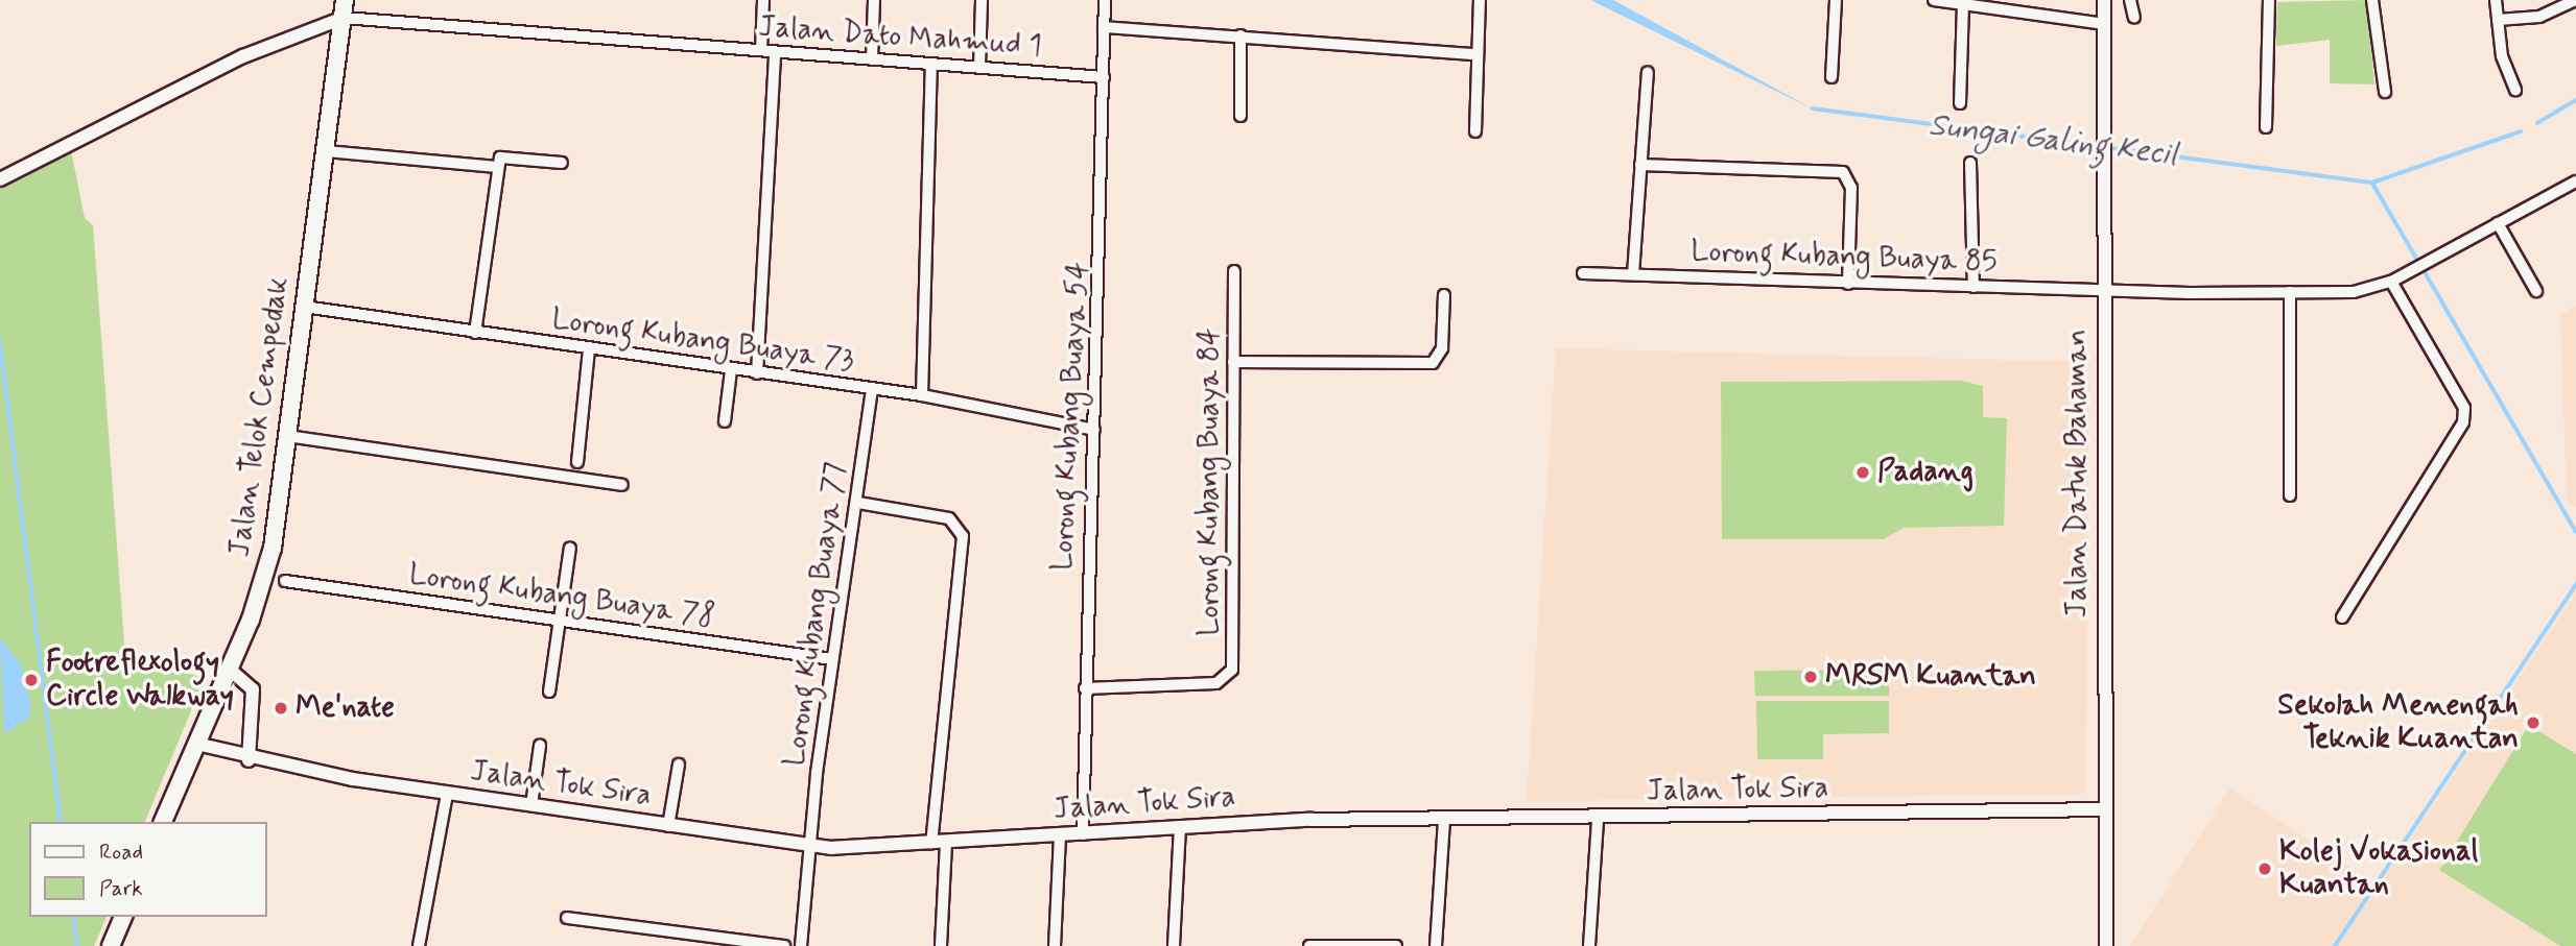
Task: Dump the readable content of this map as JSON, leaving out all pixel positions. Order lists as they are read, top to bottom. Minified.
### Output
{"streets":{"main road":["Jalan Telok Cempedak"],"street":["Jalan Dato Mahmud 1","Lorong Kubang Buaya 85","Lorong Kubang Buaya 73","Lorong Kubang Buaya 54","Jalan Datuk Bahaman","Lorong Kubang Buaya 84","Lorong Kubang Buaya 78","Lorong Kubang Buaya 77","Jalan Tok Sira"]},"crossings":[["Jalan Dato Mahmud 1","Lorong Kubang Buaya 54"],["Jalan Dato Mahmud 1","Jalan Telok Cempedak"],["Lorong Kubang Buaya 85","Jalan Datuk Bahaman"],["Lorong Kubang Buaya 73","Lorong Kubang Buaya 54"],["Lorong Kubang Buaya 73","Jalan Telok Cempedak"],["Lorong Kubang Buaya 73","Lorong Kubang Buaya 77"],["Lorong Kubang Buaya 54","Lorong Kubang Buaya 84"],["Lorong Kubang Buaya 54","Jalan Tok Sira"],["Jalan Telok Cempedak","Jalan Tok Sira"],["Jalan Datuk Bahaman","Jalan Tok Sira"],["Lorong Kubang Buaya 78","Lorong Kubang Buaya 77"],["Lorong Kubang Buaya 77","Jalan Tok Sira"]],"water":["Sungai Galing Kecil"],"places":["Padang","MRSM Kuantan","Footreflexology Circle Walkway","Me'nate","Sekolah Menengah Teknik Kuantan","Kolej Vokasional Kuantan"],"legend":["Road","Park"]}
